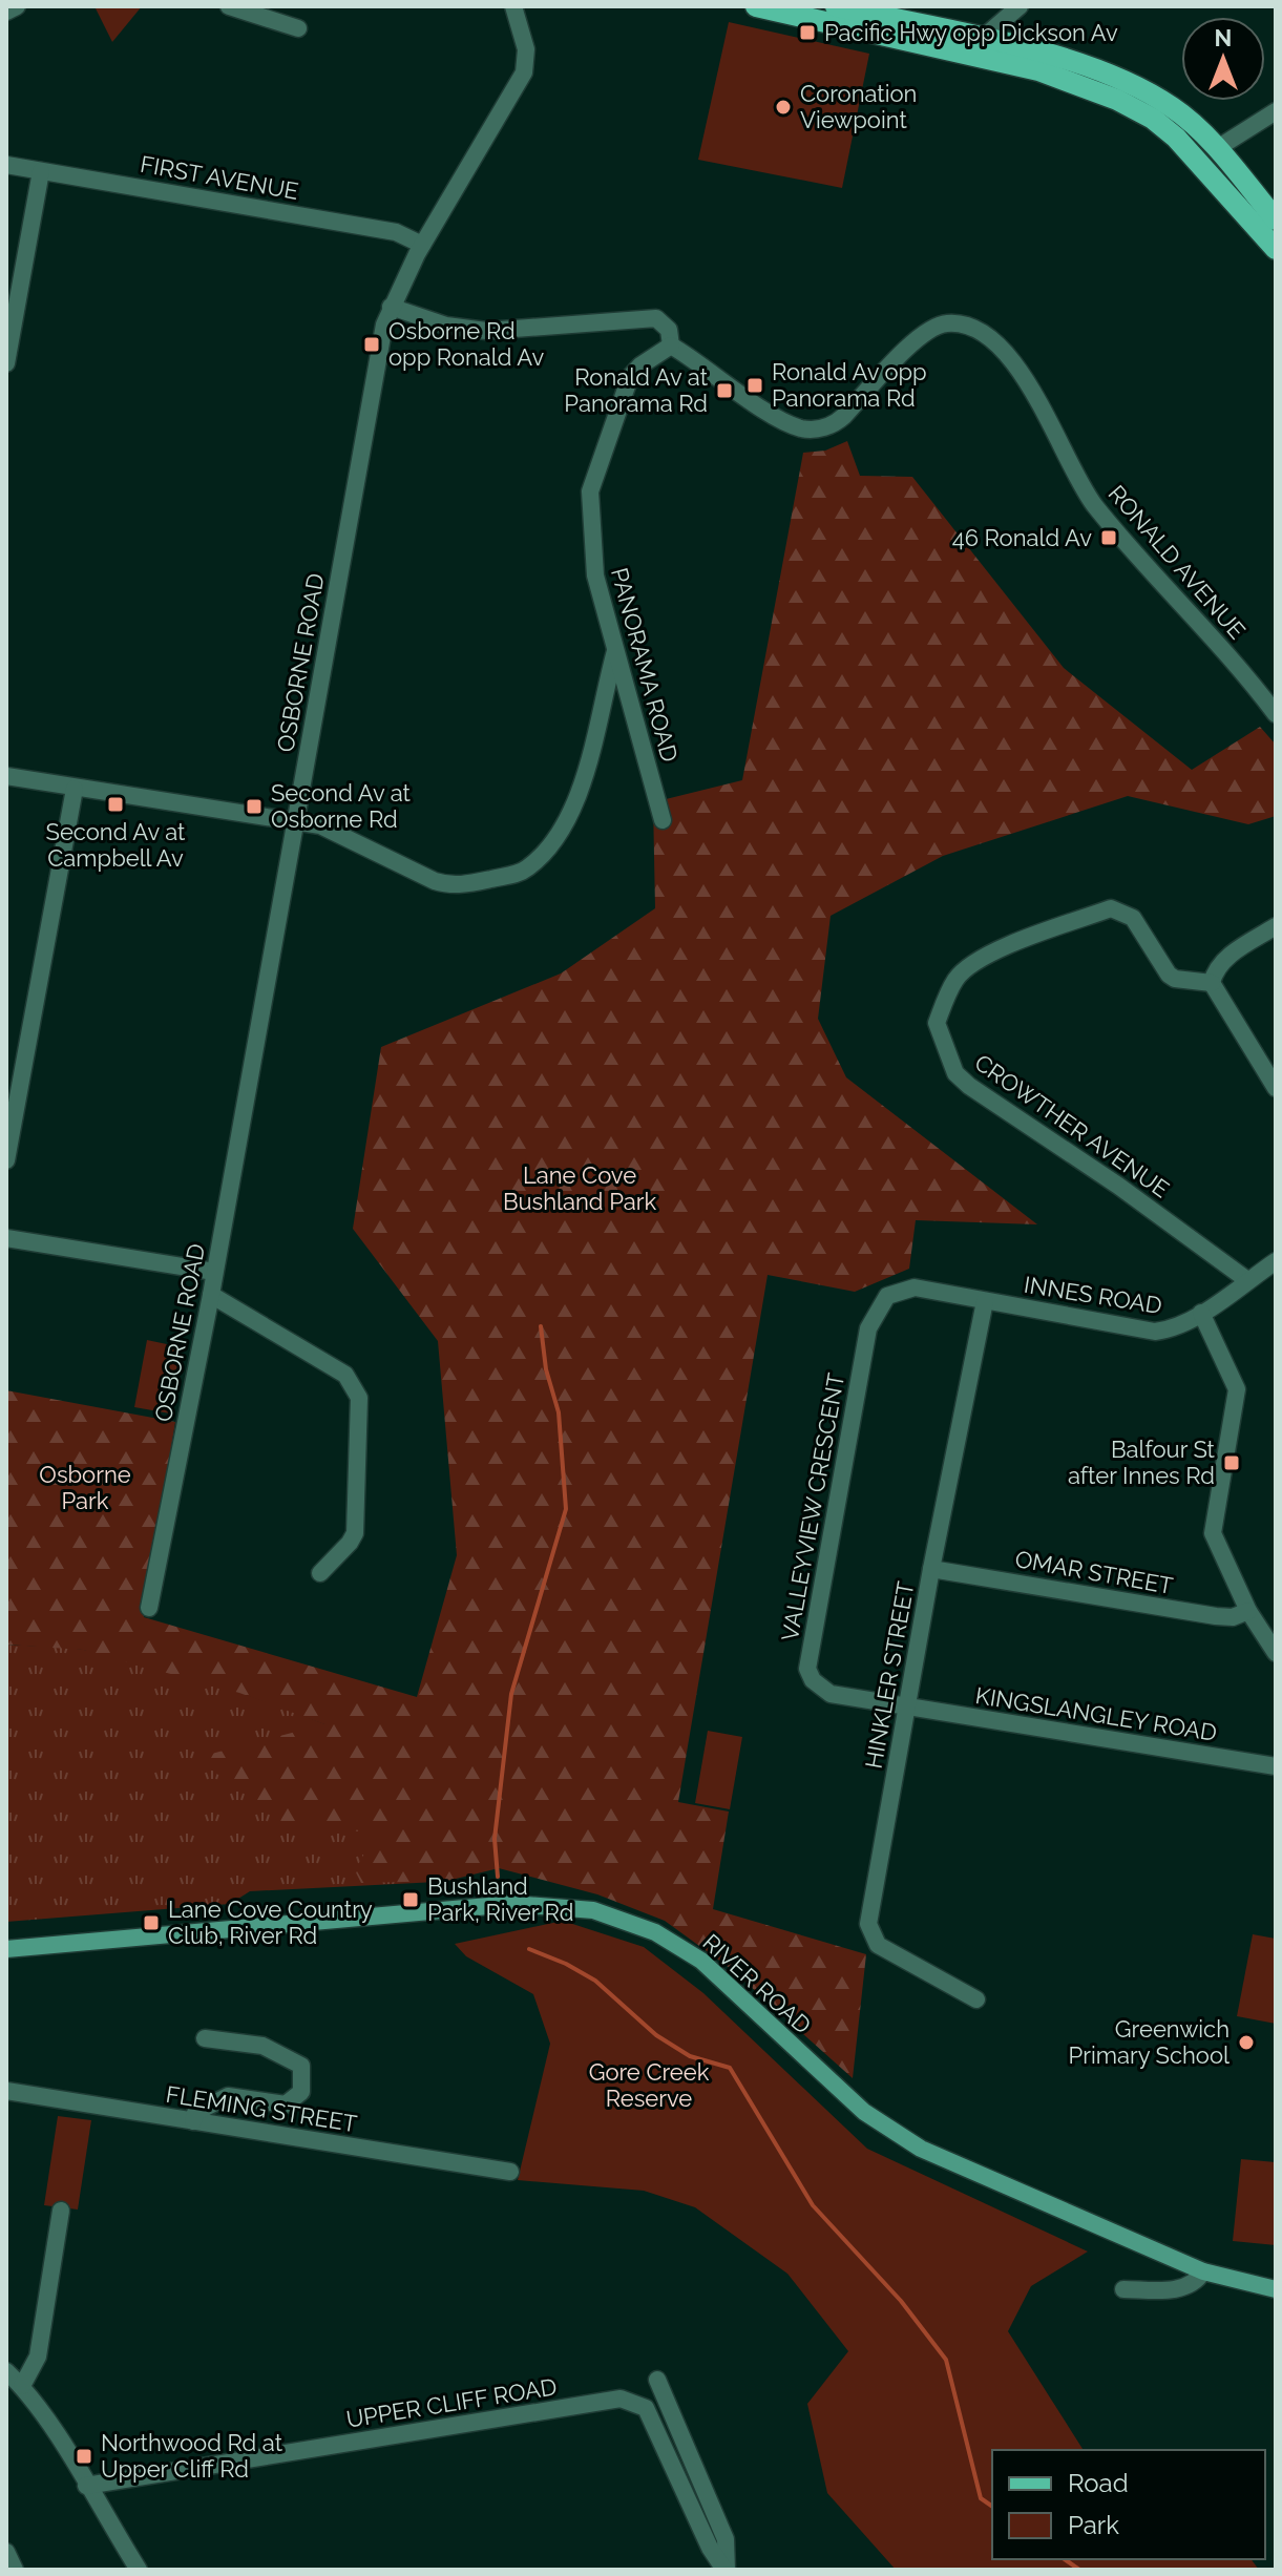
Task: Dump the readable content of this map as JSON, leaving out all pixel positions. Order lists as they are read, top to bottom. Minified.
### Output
{"streets":{"main road":["RIVER ROAD"],"street":["FIRST AVENUE","RONALD AVENUE","OSBORNE ROAD","PANORAMA ROAD","CROWTHER AVENUE","INNES ROAD","VALLEYVIEW CRESCENT","OMAR STREET","HINKLER STREET","KINGSLANGLEY ROAD","FLEMING STREET","UPPER CLIFF ROAD"]},"crossings":[["FIRST AVENUE","OSBORNE ROAD"],["RONALD AVENUE","OSBORNE ROAD"],["RONALD AVENUE","PANORAMA ROAD"],["CROWTHER AVENUE","INNES ROAD"],["INNES ROAD","VALLEYVIEW CRESCENT"],["INNES ROAD","HINKLER STREET"],["VALLEYVIEW CRESCENT","HINKLER STREET"],["VALLEYVIEW CRESCENT","KINGSLANGLEY ROAD"],["OMAR STREET","HINKLER STREET"],["HINKLER STREET","KINGSLANGLEY ROAD"]],"parks":["Lane Cove Bushland Park","Osborne Park","Gore Creek Reserve"],"places":{"transit":["Pacific Hwy opp Dickson Av","Osborne Rd opp Ronald Av","Ronald Av opp Panorama Rd","Ronald Av at Panorama Rd","46 Ronald Av","Second Av at Campbell Av","Second Av at Osborne Rd","Balfour St after Innes Rd","Bushland Park, River Rd","Lane Cove Country Club, River Rd","Northwood Rd at Upper Cliff Rd"],"other":["Coronation Viewpoint","Greenwich Primary School"]},"legend":["Road","Park"],"north":"top"}
